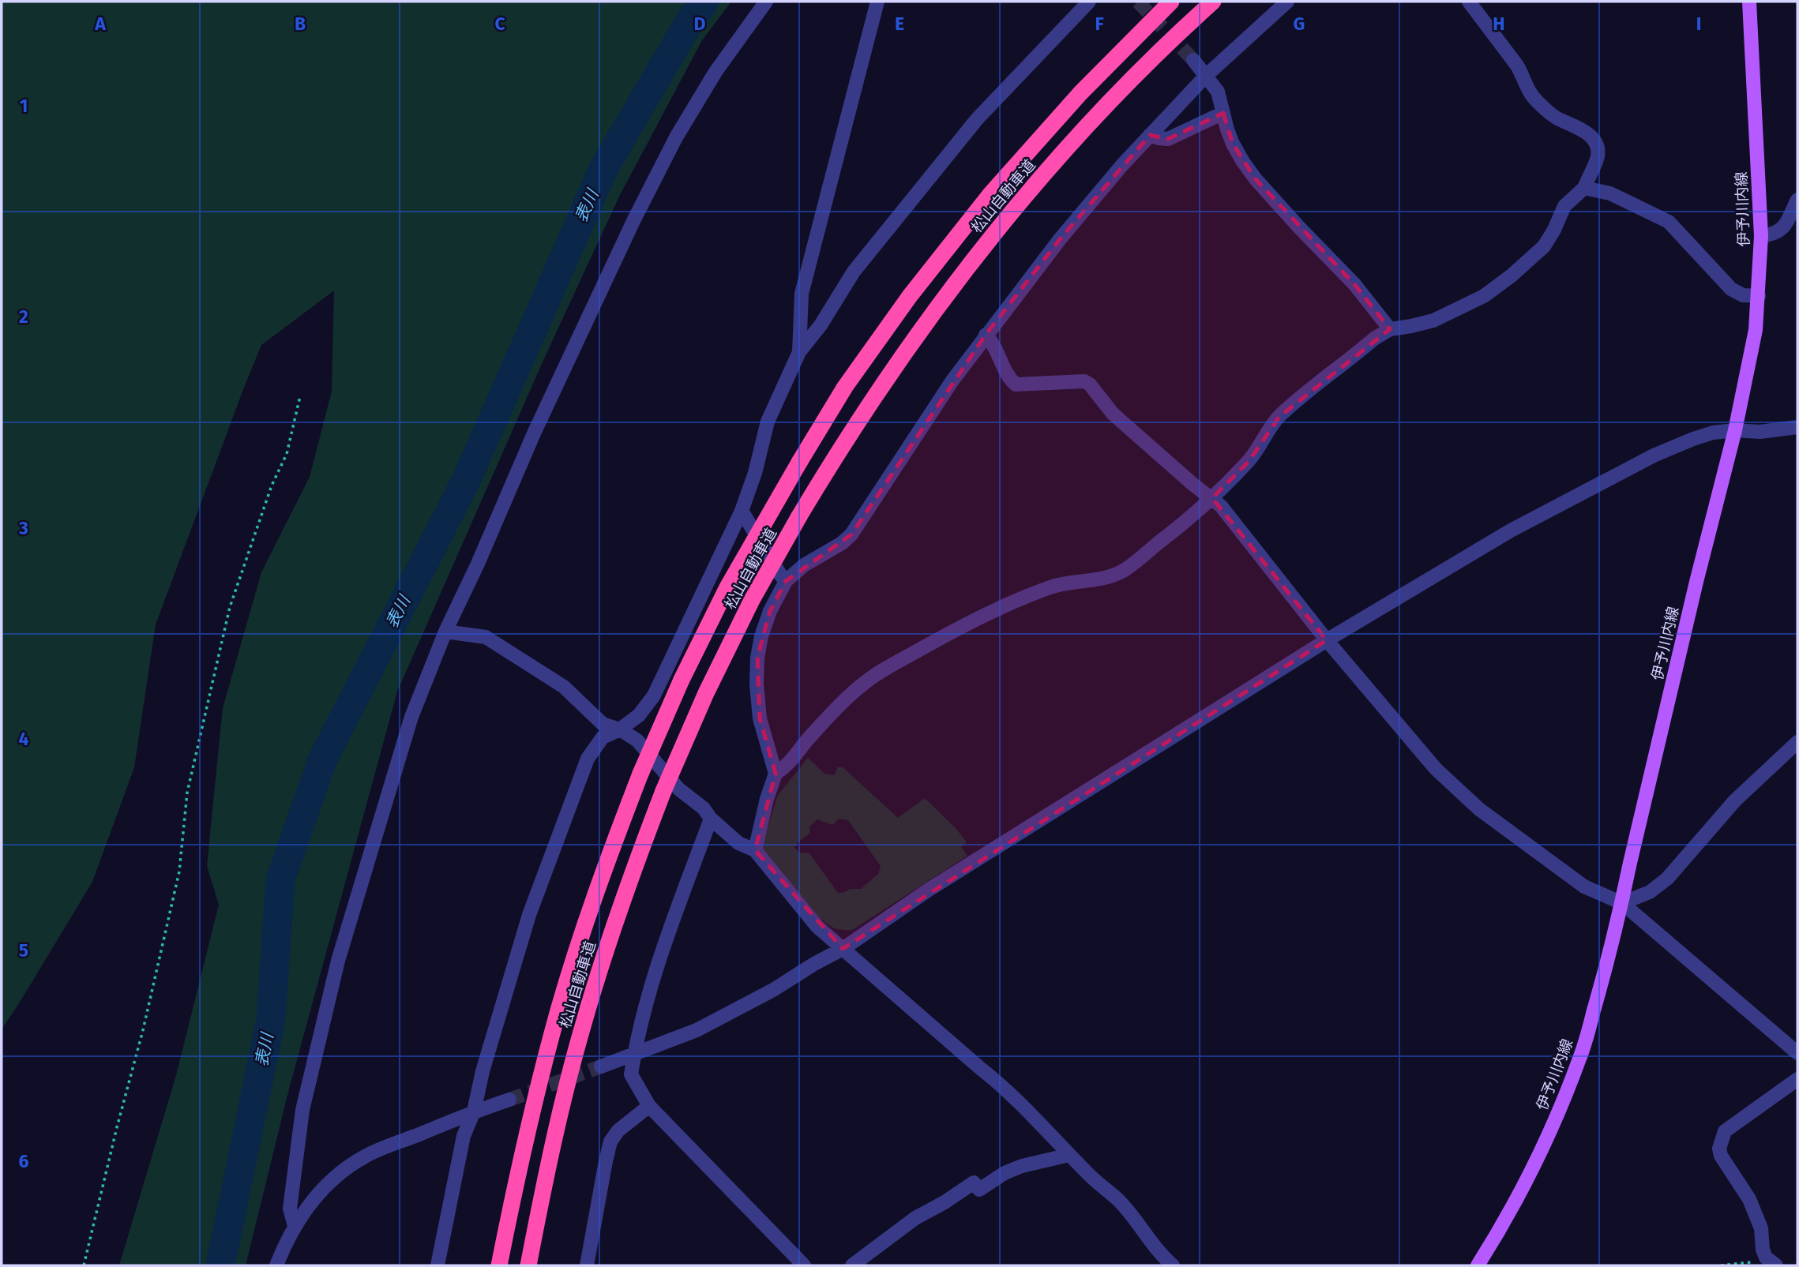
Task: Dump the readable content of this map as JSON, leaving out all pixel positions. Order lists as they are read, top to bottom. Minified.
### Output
{"streets":{"highway":["松山自動車道"],"main road":["伊予川内線"]},"water":["表川"],"grid":{"columns":["A","B","C","D","E","F","G","H","I"],"rows":["1","2","3","4","5","6"]}}
